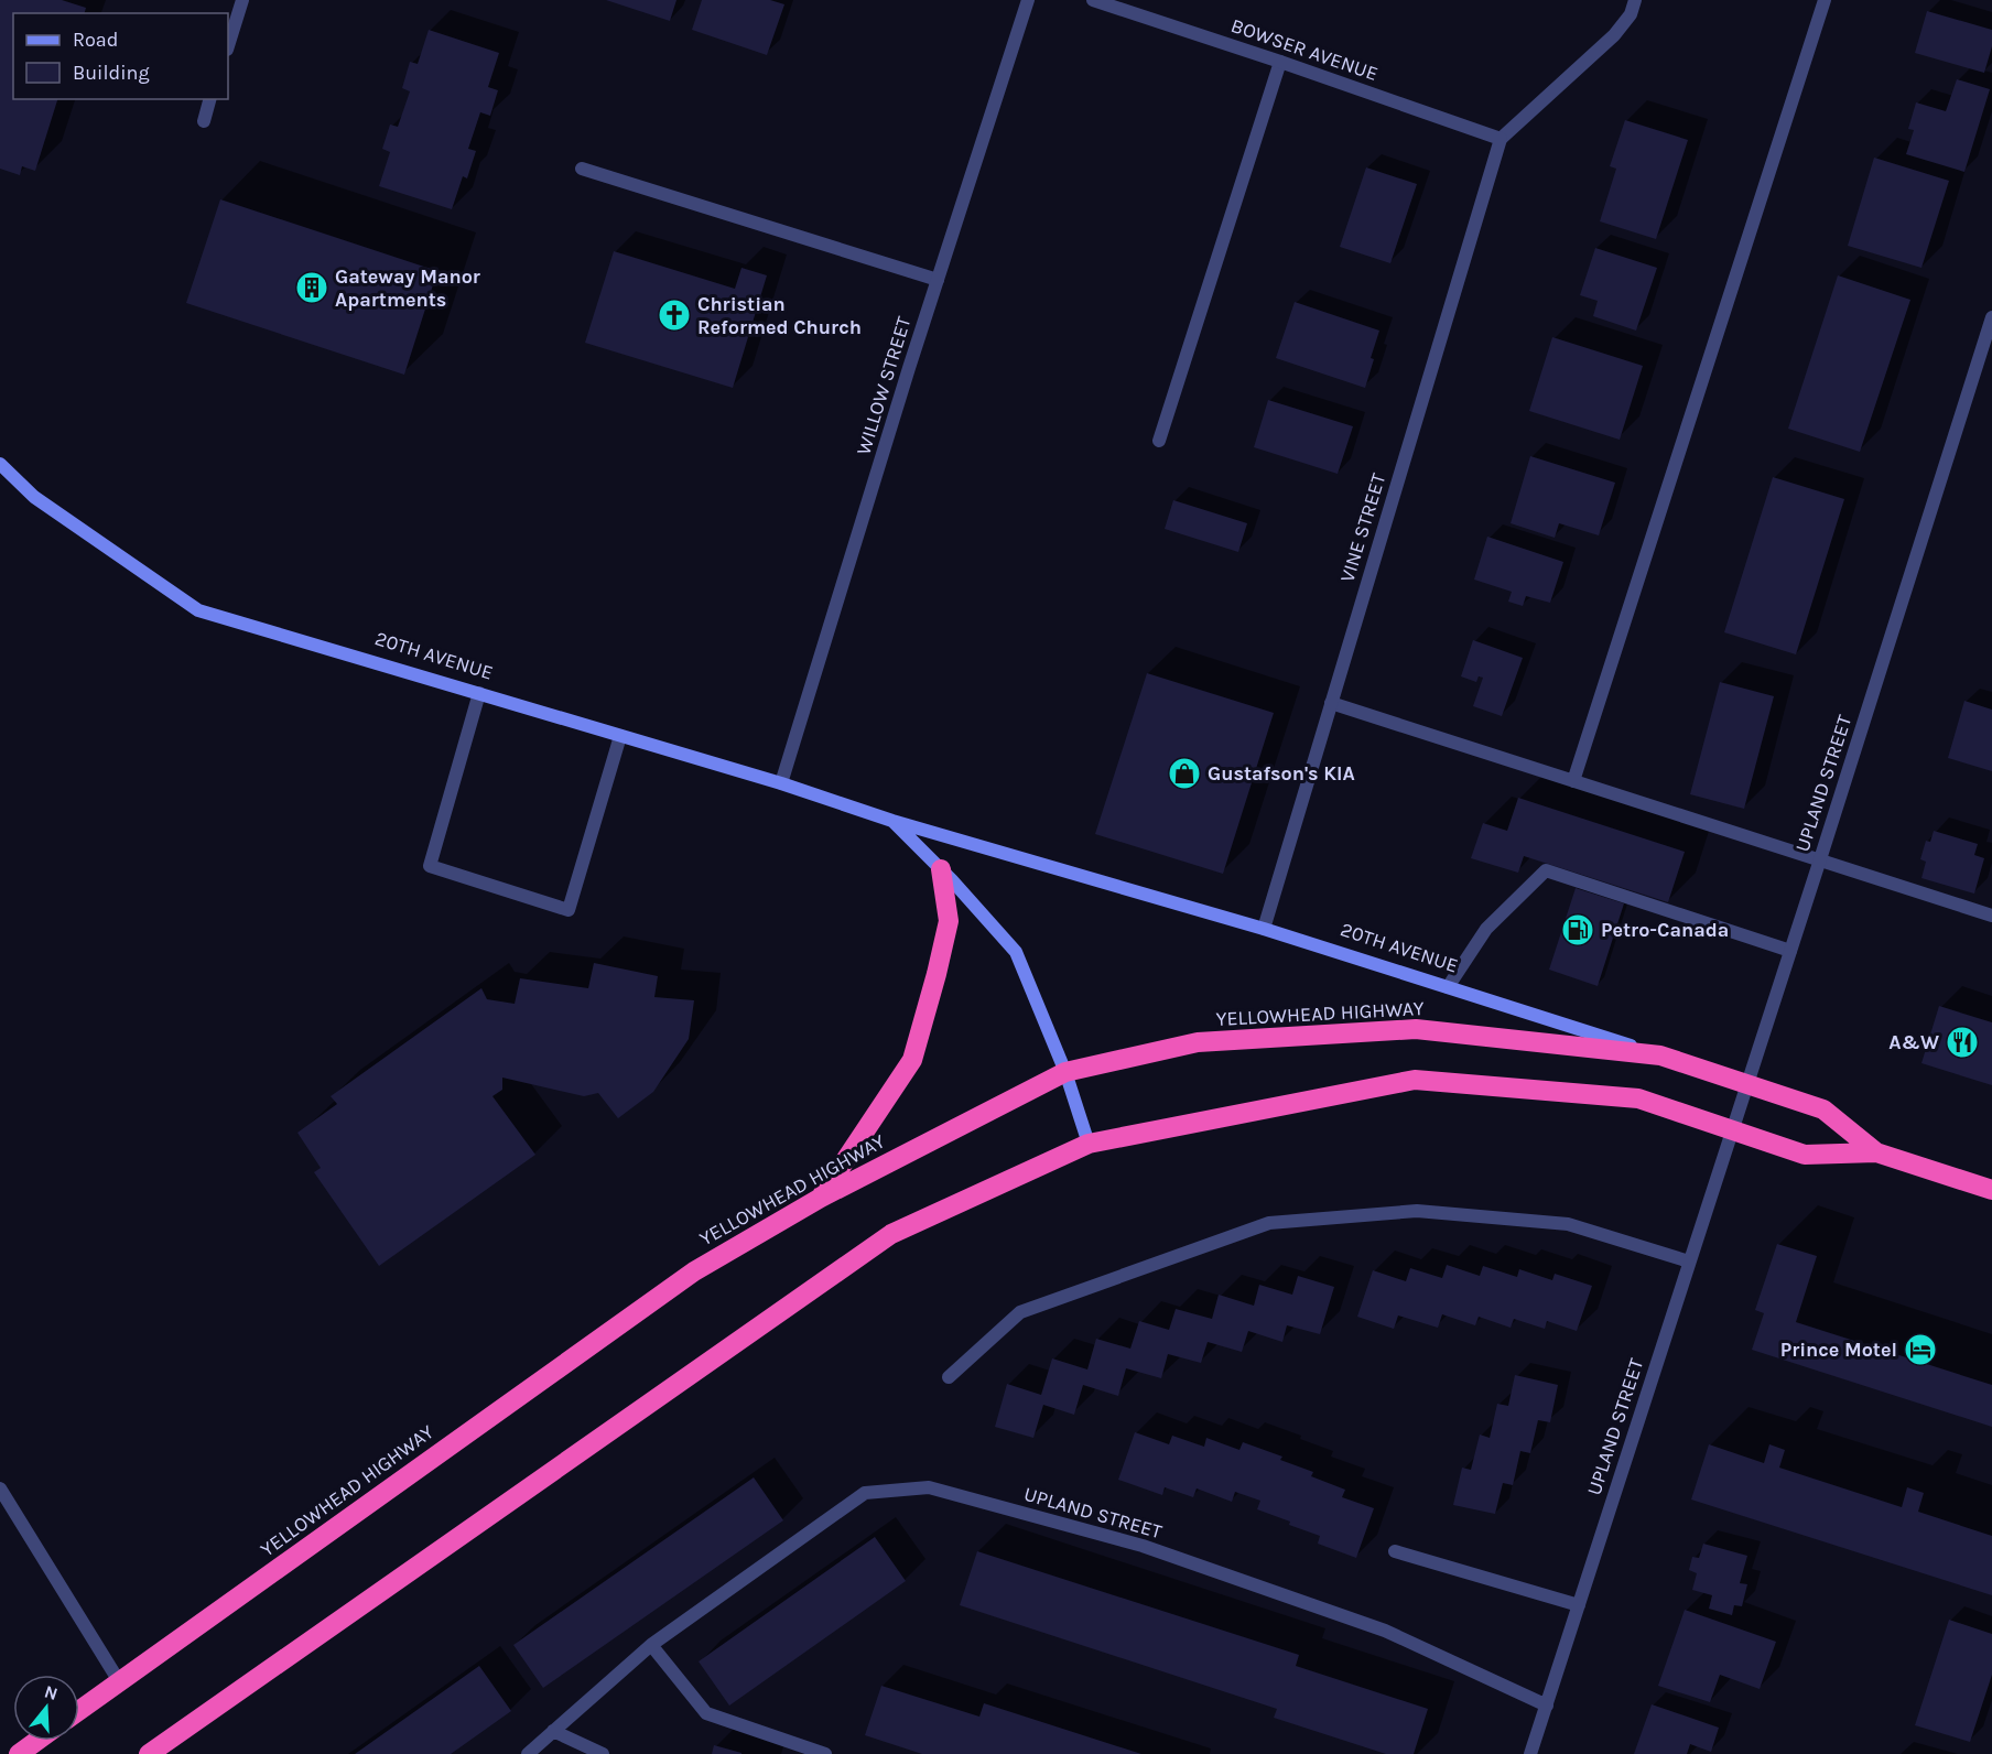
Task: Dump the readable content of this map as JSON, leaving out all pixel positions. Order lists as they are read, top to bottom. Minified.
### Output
{"streets":{"highway":["20TH AVENUE","YELLOWHEAD HIGHWAY"],"street":["BOWSER AVENUE","WILLOW STREET","VINE STREET","UPLAND STREET"]},"crossings":[["BOWSER AVENUE","VINE STREET"],["WILLOW STREET","20TH AVENUE"],["VINE STREET","20TH AVENUE"],["20TH AVENUE","UPLAND STREET"],["20TH AVENUE","YELLOWHEAD HIGHWAY"]],"places":{"building":["Gateway Manor Apartments"],"church":["Christian Reformed Church"],"shop":["Gustafson's KIA"],"fuel station":["Petro-Canada"],"restaurant":["A&W"],"hotel":["Prince Motel"]},"legend":["Road","Building"],"north":"top"}
